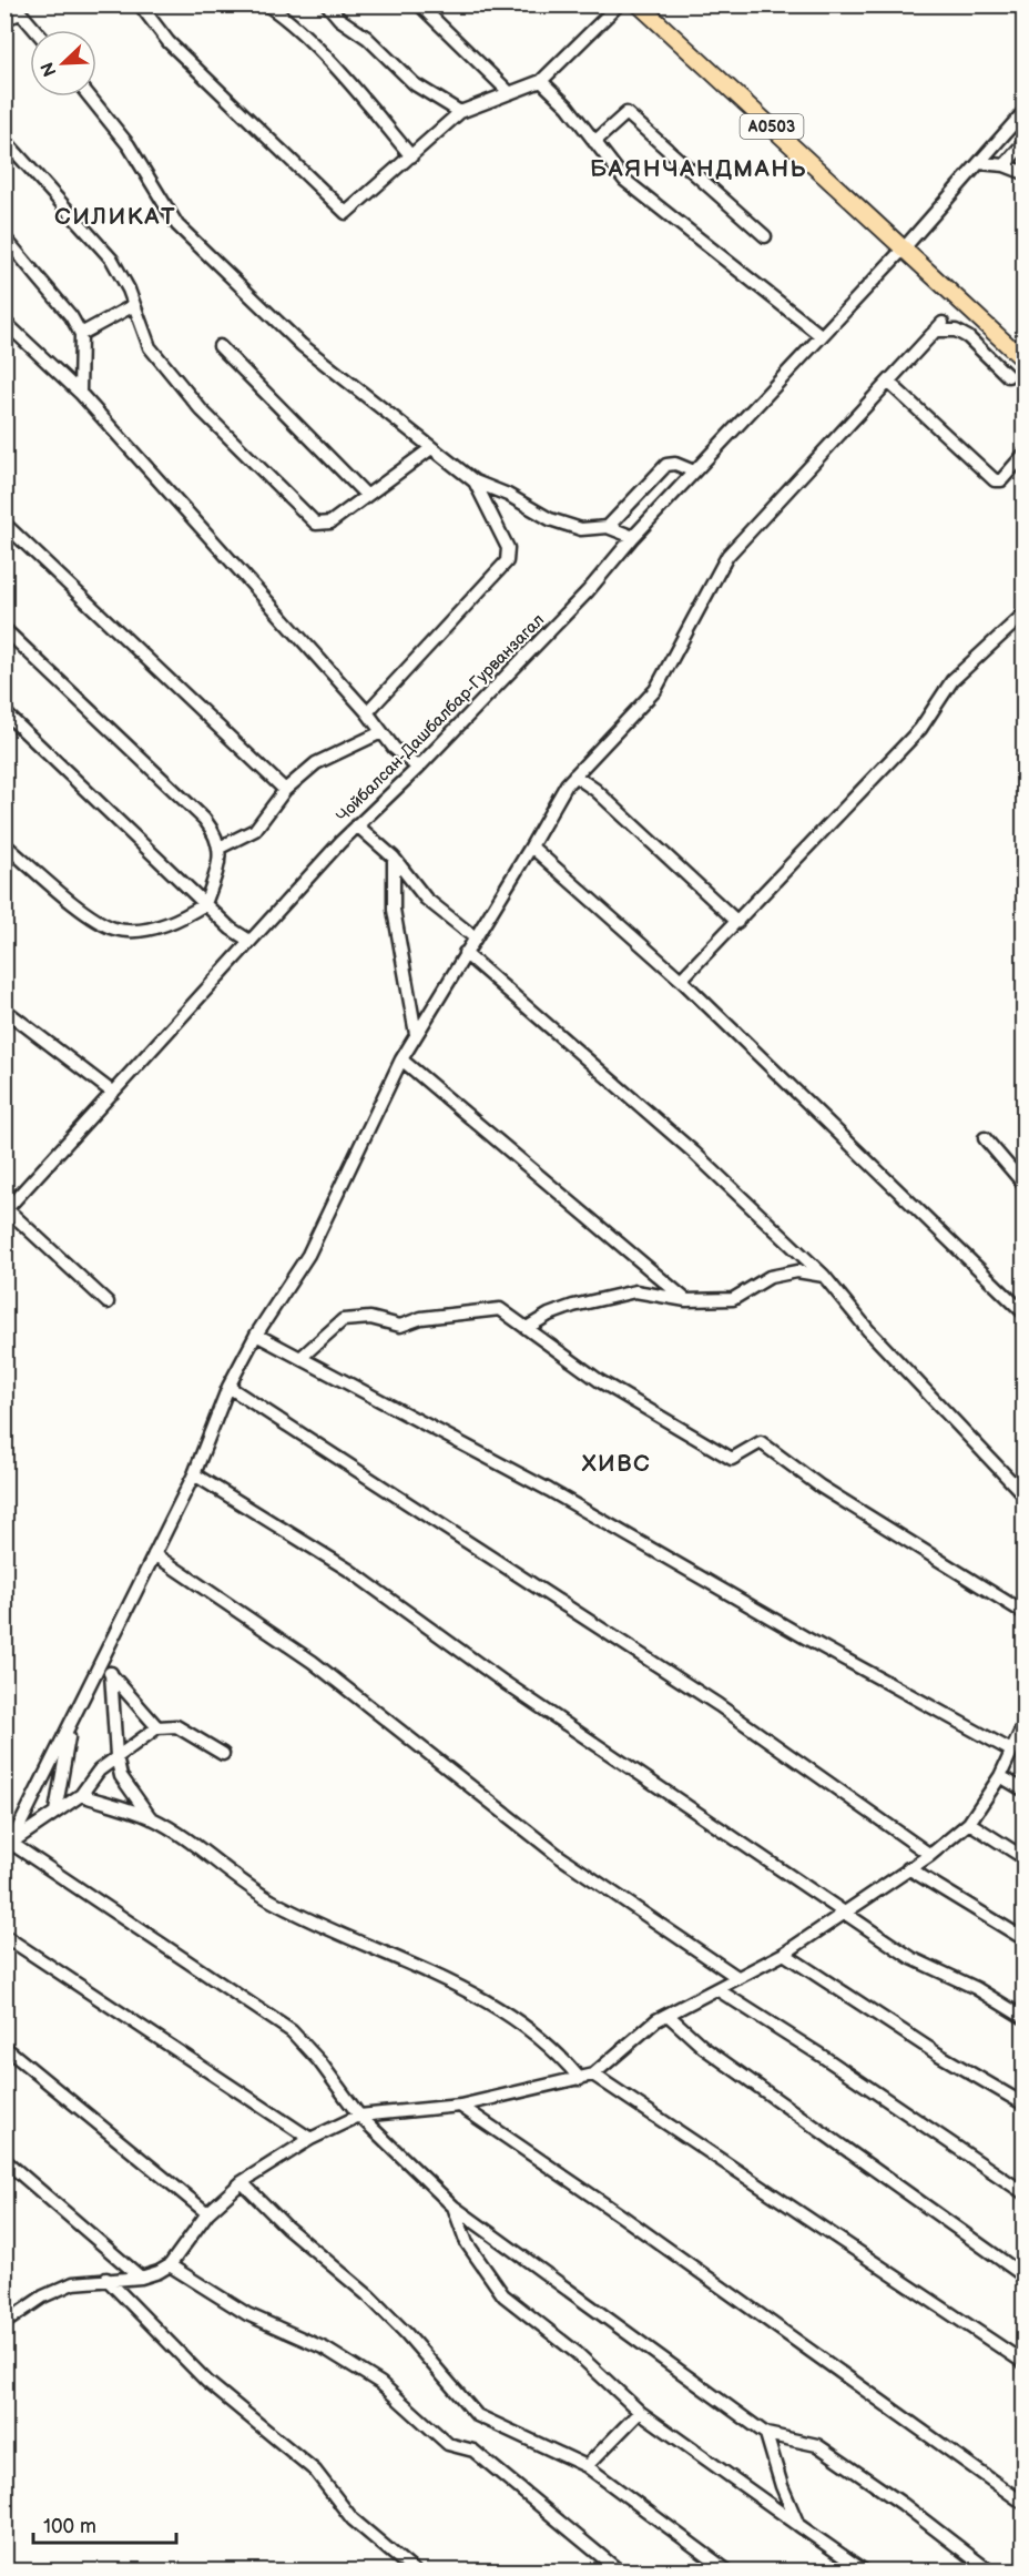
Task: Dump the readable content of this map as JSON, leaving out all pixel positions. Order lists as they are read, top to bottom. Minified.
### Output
{"streets":{"main road":["A0503"],"street":["Чойбалсан-Дашбалбар-Гурванзагал"]},"crossings":[["A0503","Чойбалсан-Дашбалбар-Гурванзагал"]],"districts":["БАЯНЧАНДМАНЬ","СИЛИКАТ","ХИВС"],"scale_bar":"100 m","north":"bottom left"}
